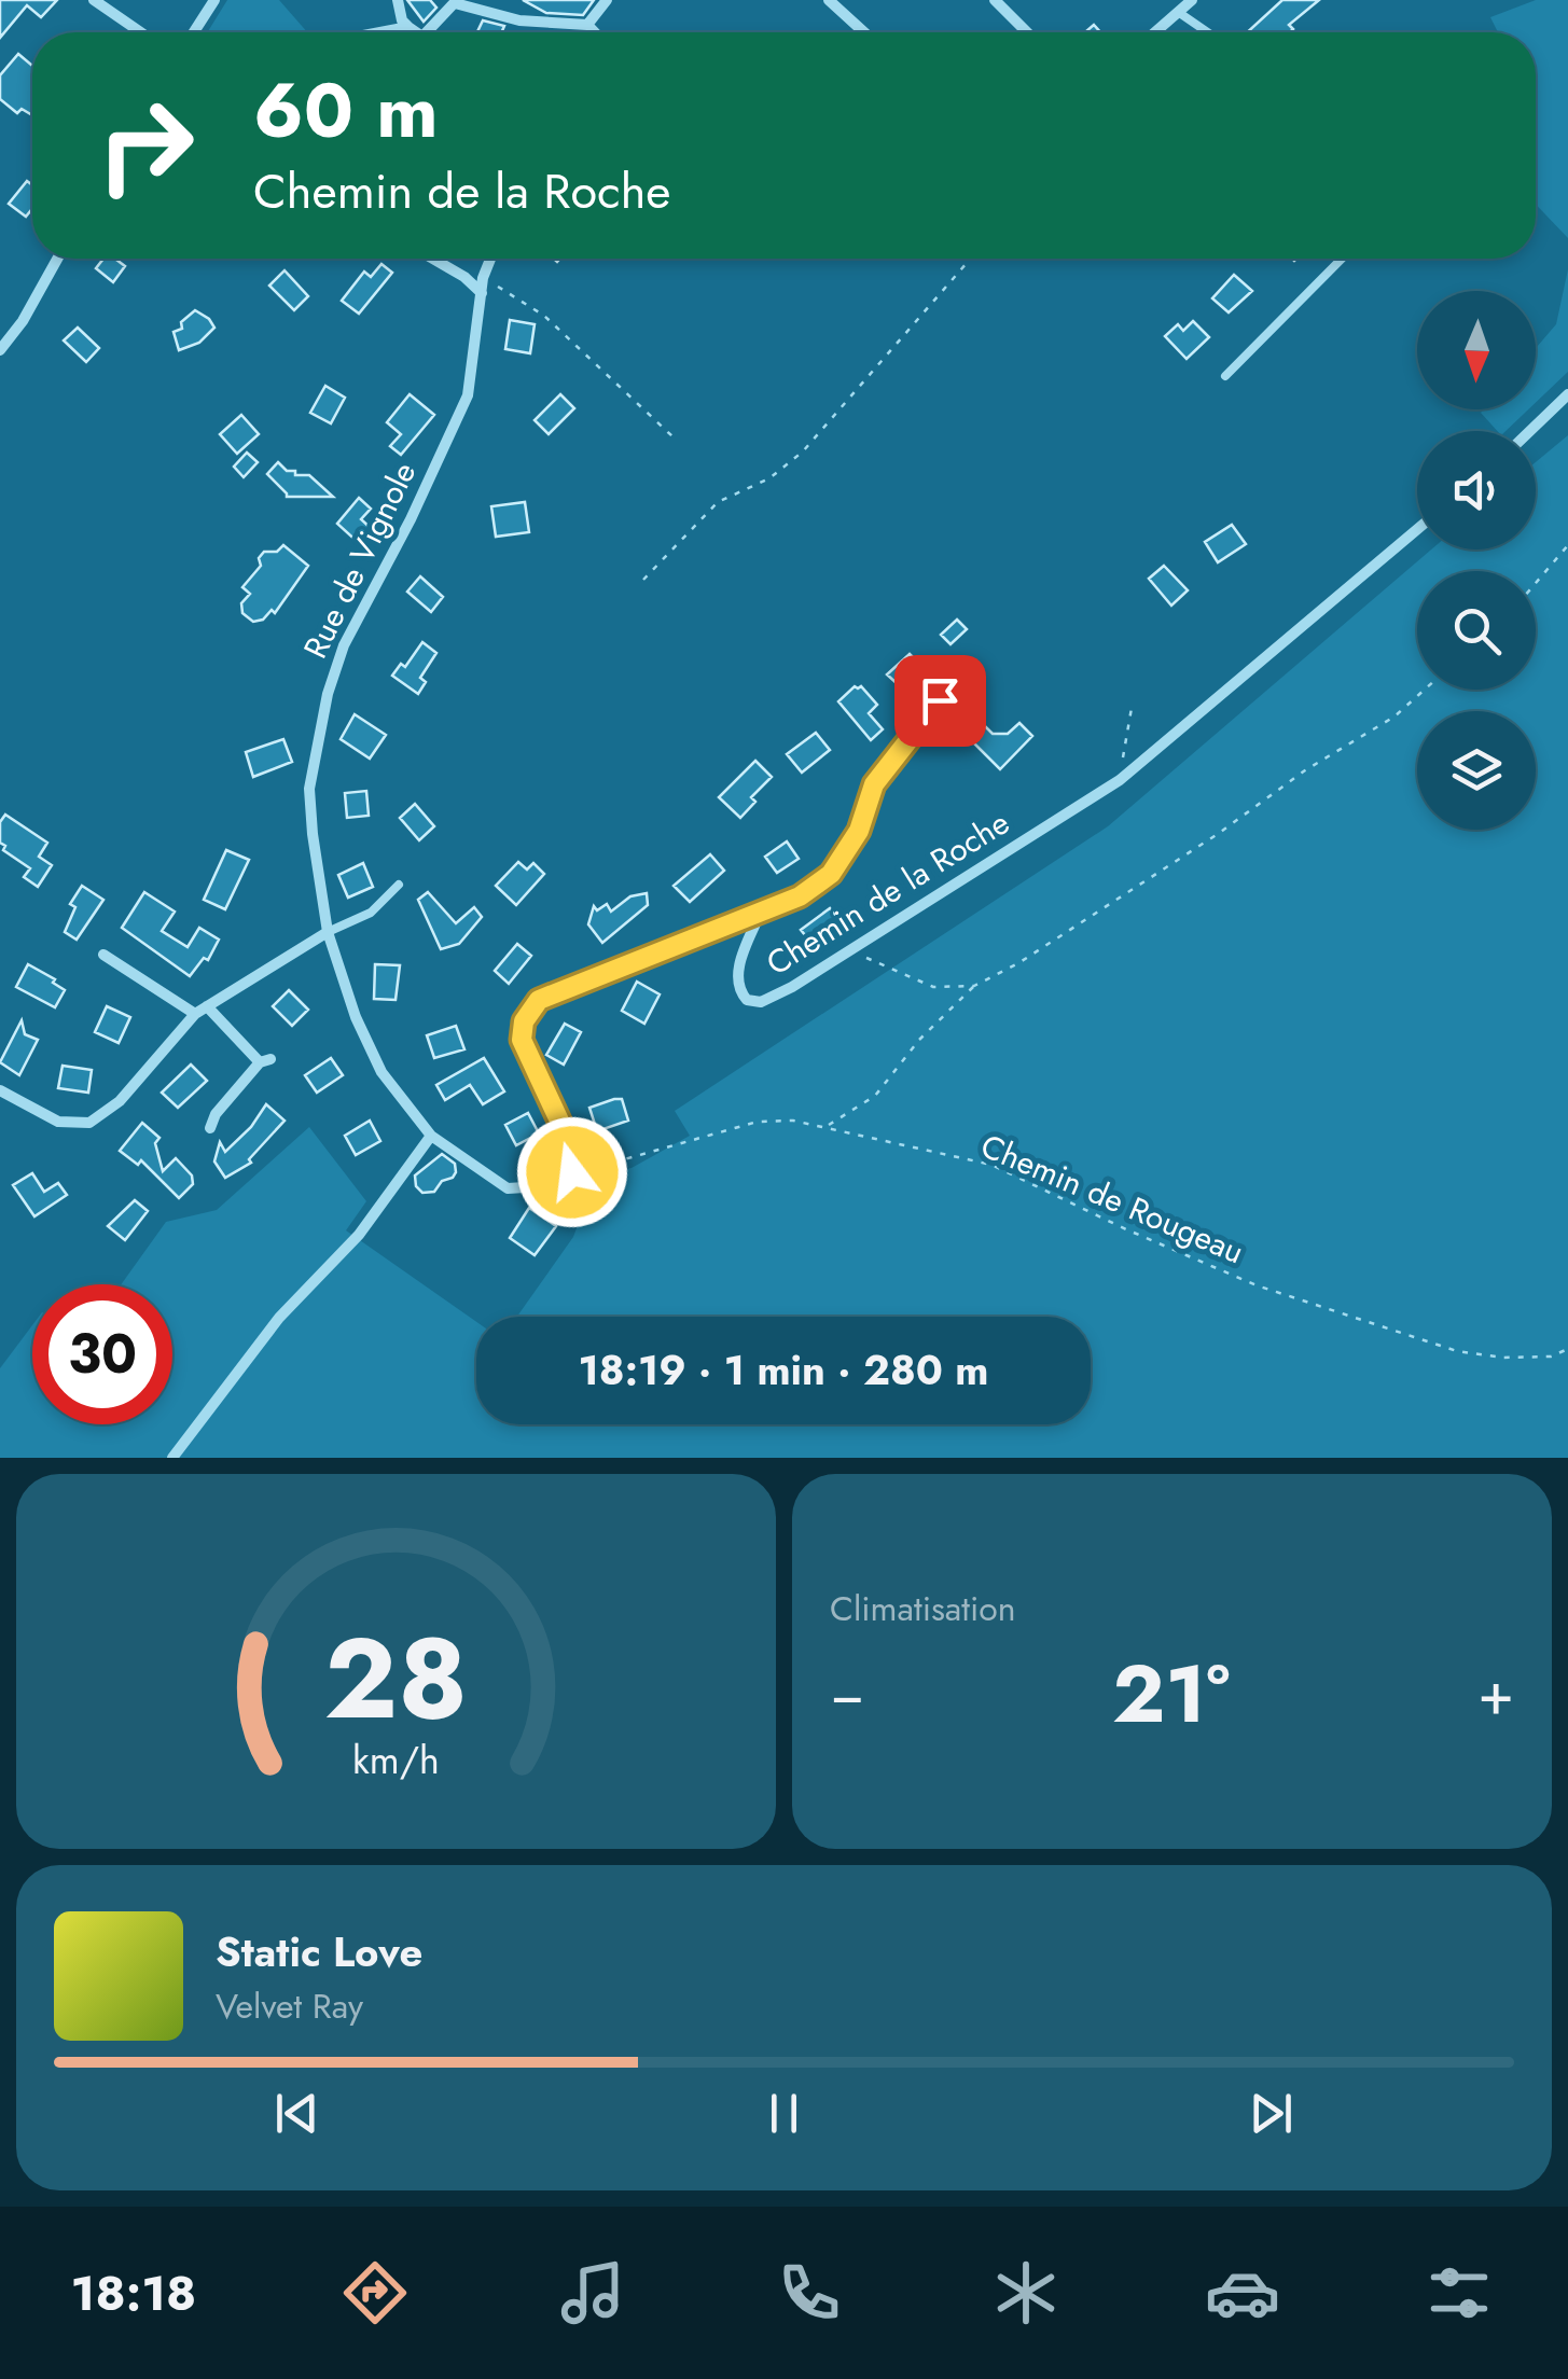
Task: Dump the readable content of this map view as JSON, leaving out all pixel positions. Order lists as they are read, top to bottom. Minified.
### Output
{"streets":{"street":["Rue de Vignole","Chemin de la Roche"],"path":["Chemin de Rougeau"]},"crossings":[["Chemin de la Roche","Chemin de Rougeau"]],"north":"bottom","page":{"turn":["60 m","Chemin de la Roche"],"limit":"30","trip":"18:19 · 1 min · 280 m","tile":"Climatisation","heat":["−","21°","+"],"song":["Static Love","Velvet Ray"],"tabs":"18:18","gauge":["28","km/h"]}}
